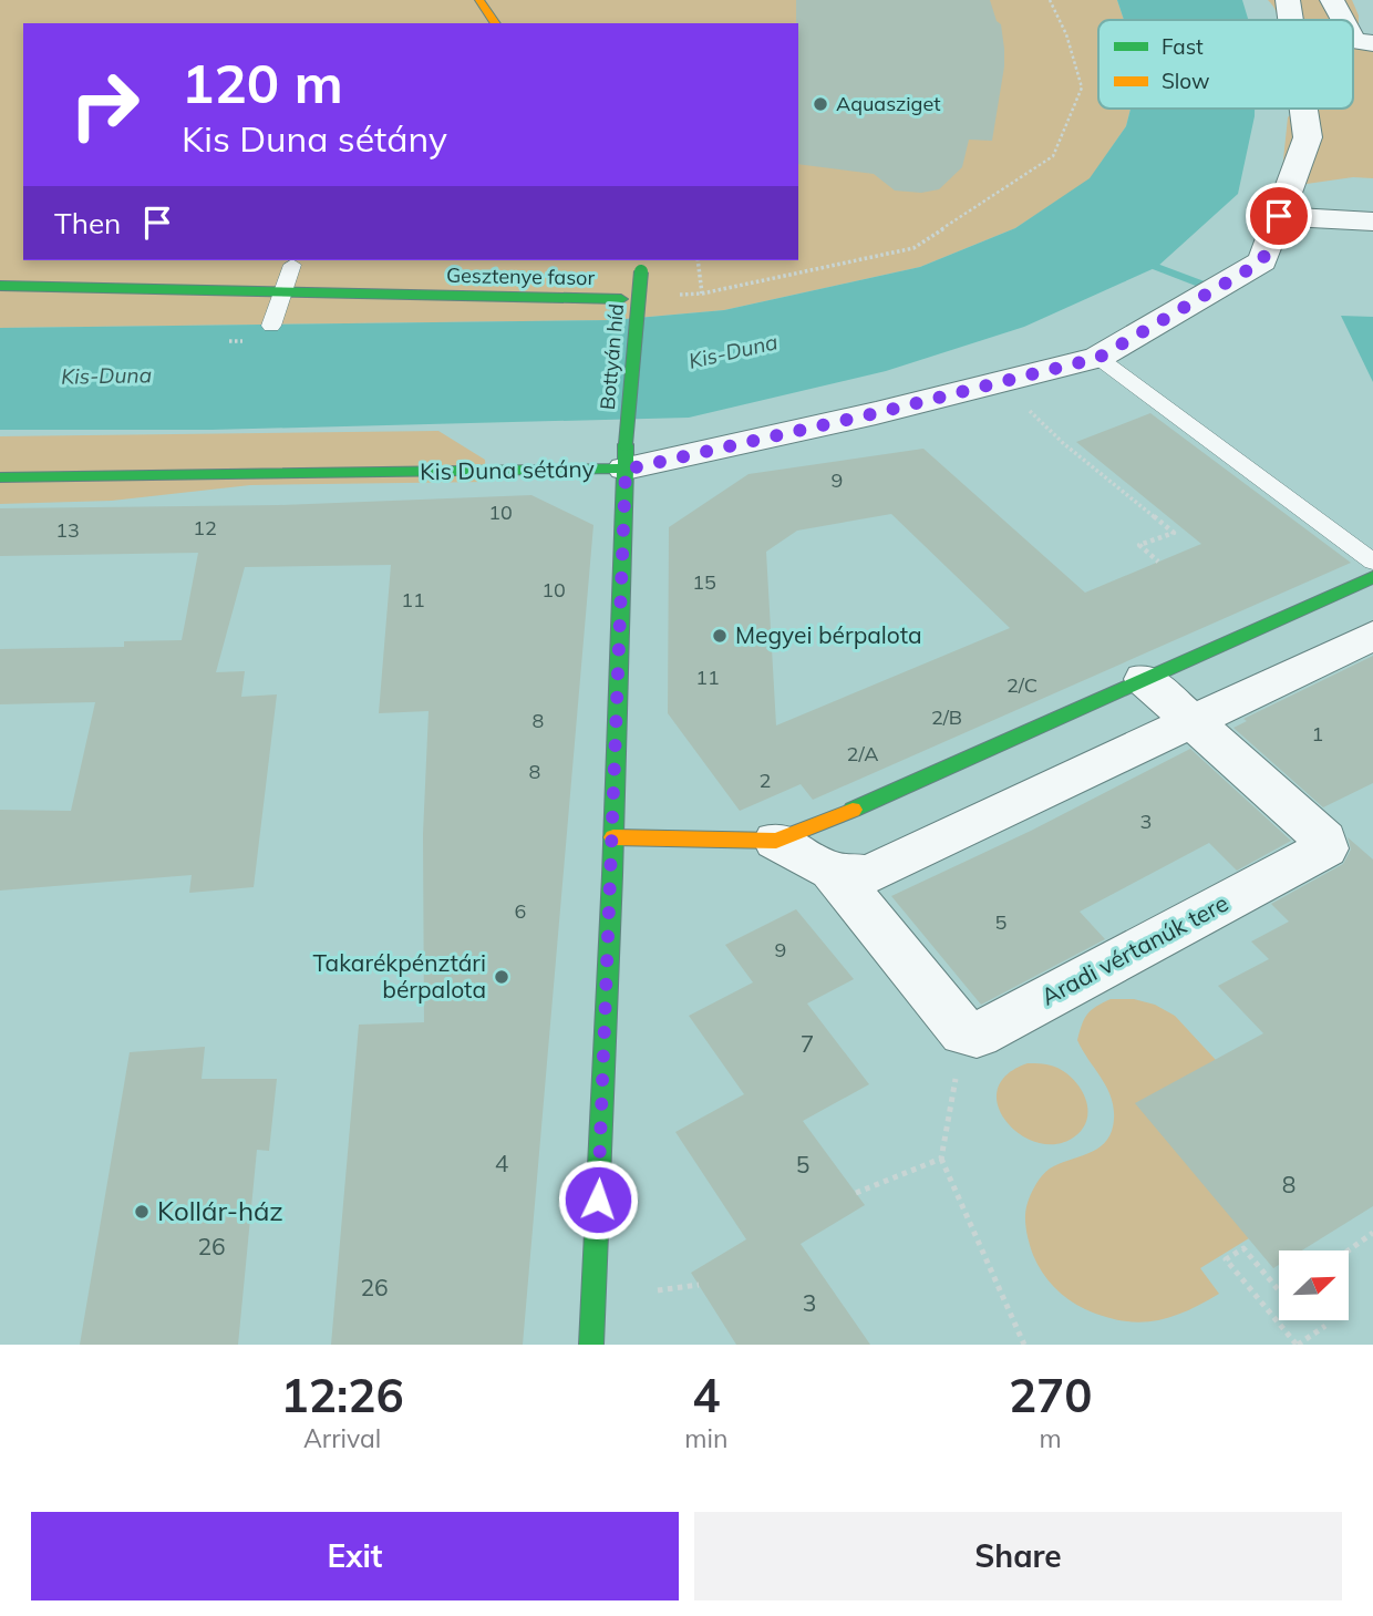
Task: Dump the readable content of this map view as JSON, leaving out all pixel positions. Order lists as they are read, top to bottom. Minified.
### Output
{"streets":{"street":["Gesztenye fasor","Bottyán híd","Kis Duna sétány","Aradi vértanúk tere"]},"crossings":[["Bottyán híd","Kis Duna sétány"]],"water":["Kis-Duna"],"places":["Aquasziget","Megyei bérpalota","Takarékpénztári bérpalota","Kollár-ház"],"house_numbers":["9","10","12","13","15","10","11","11","2/C","2/B","8","1","2/A","8","2","3","6","5","9","7","4","5","8","26","26","3"],"legend":["Fast","Slow"],"north":"top right","page":{"turn":["120 m","Kis Duna sétány"],"then":"Then","eta":["12:26","Arrival","4","min","270","m"],"buttons":["Exit","Share"]}}
